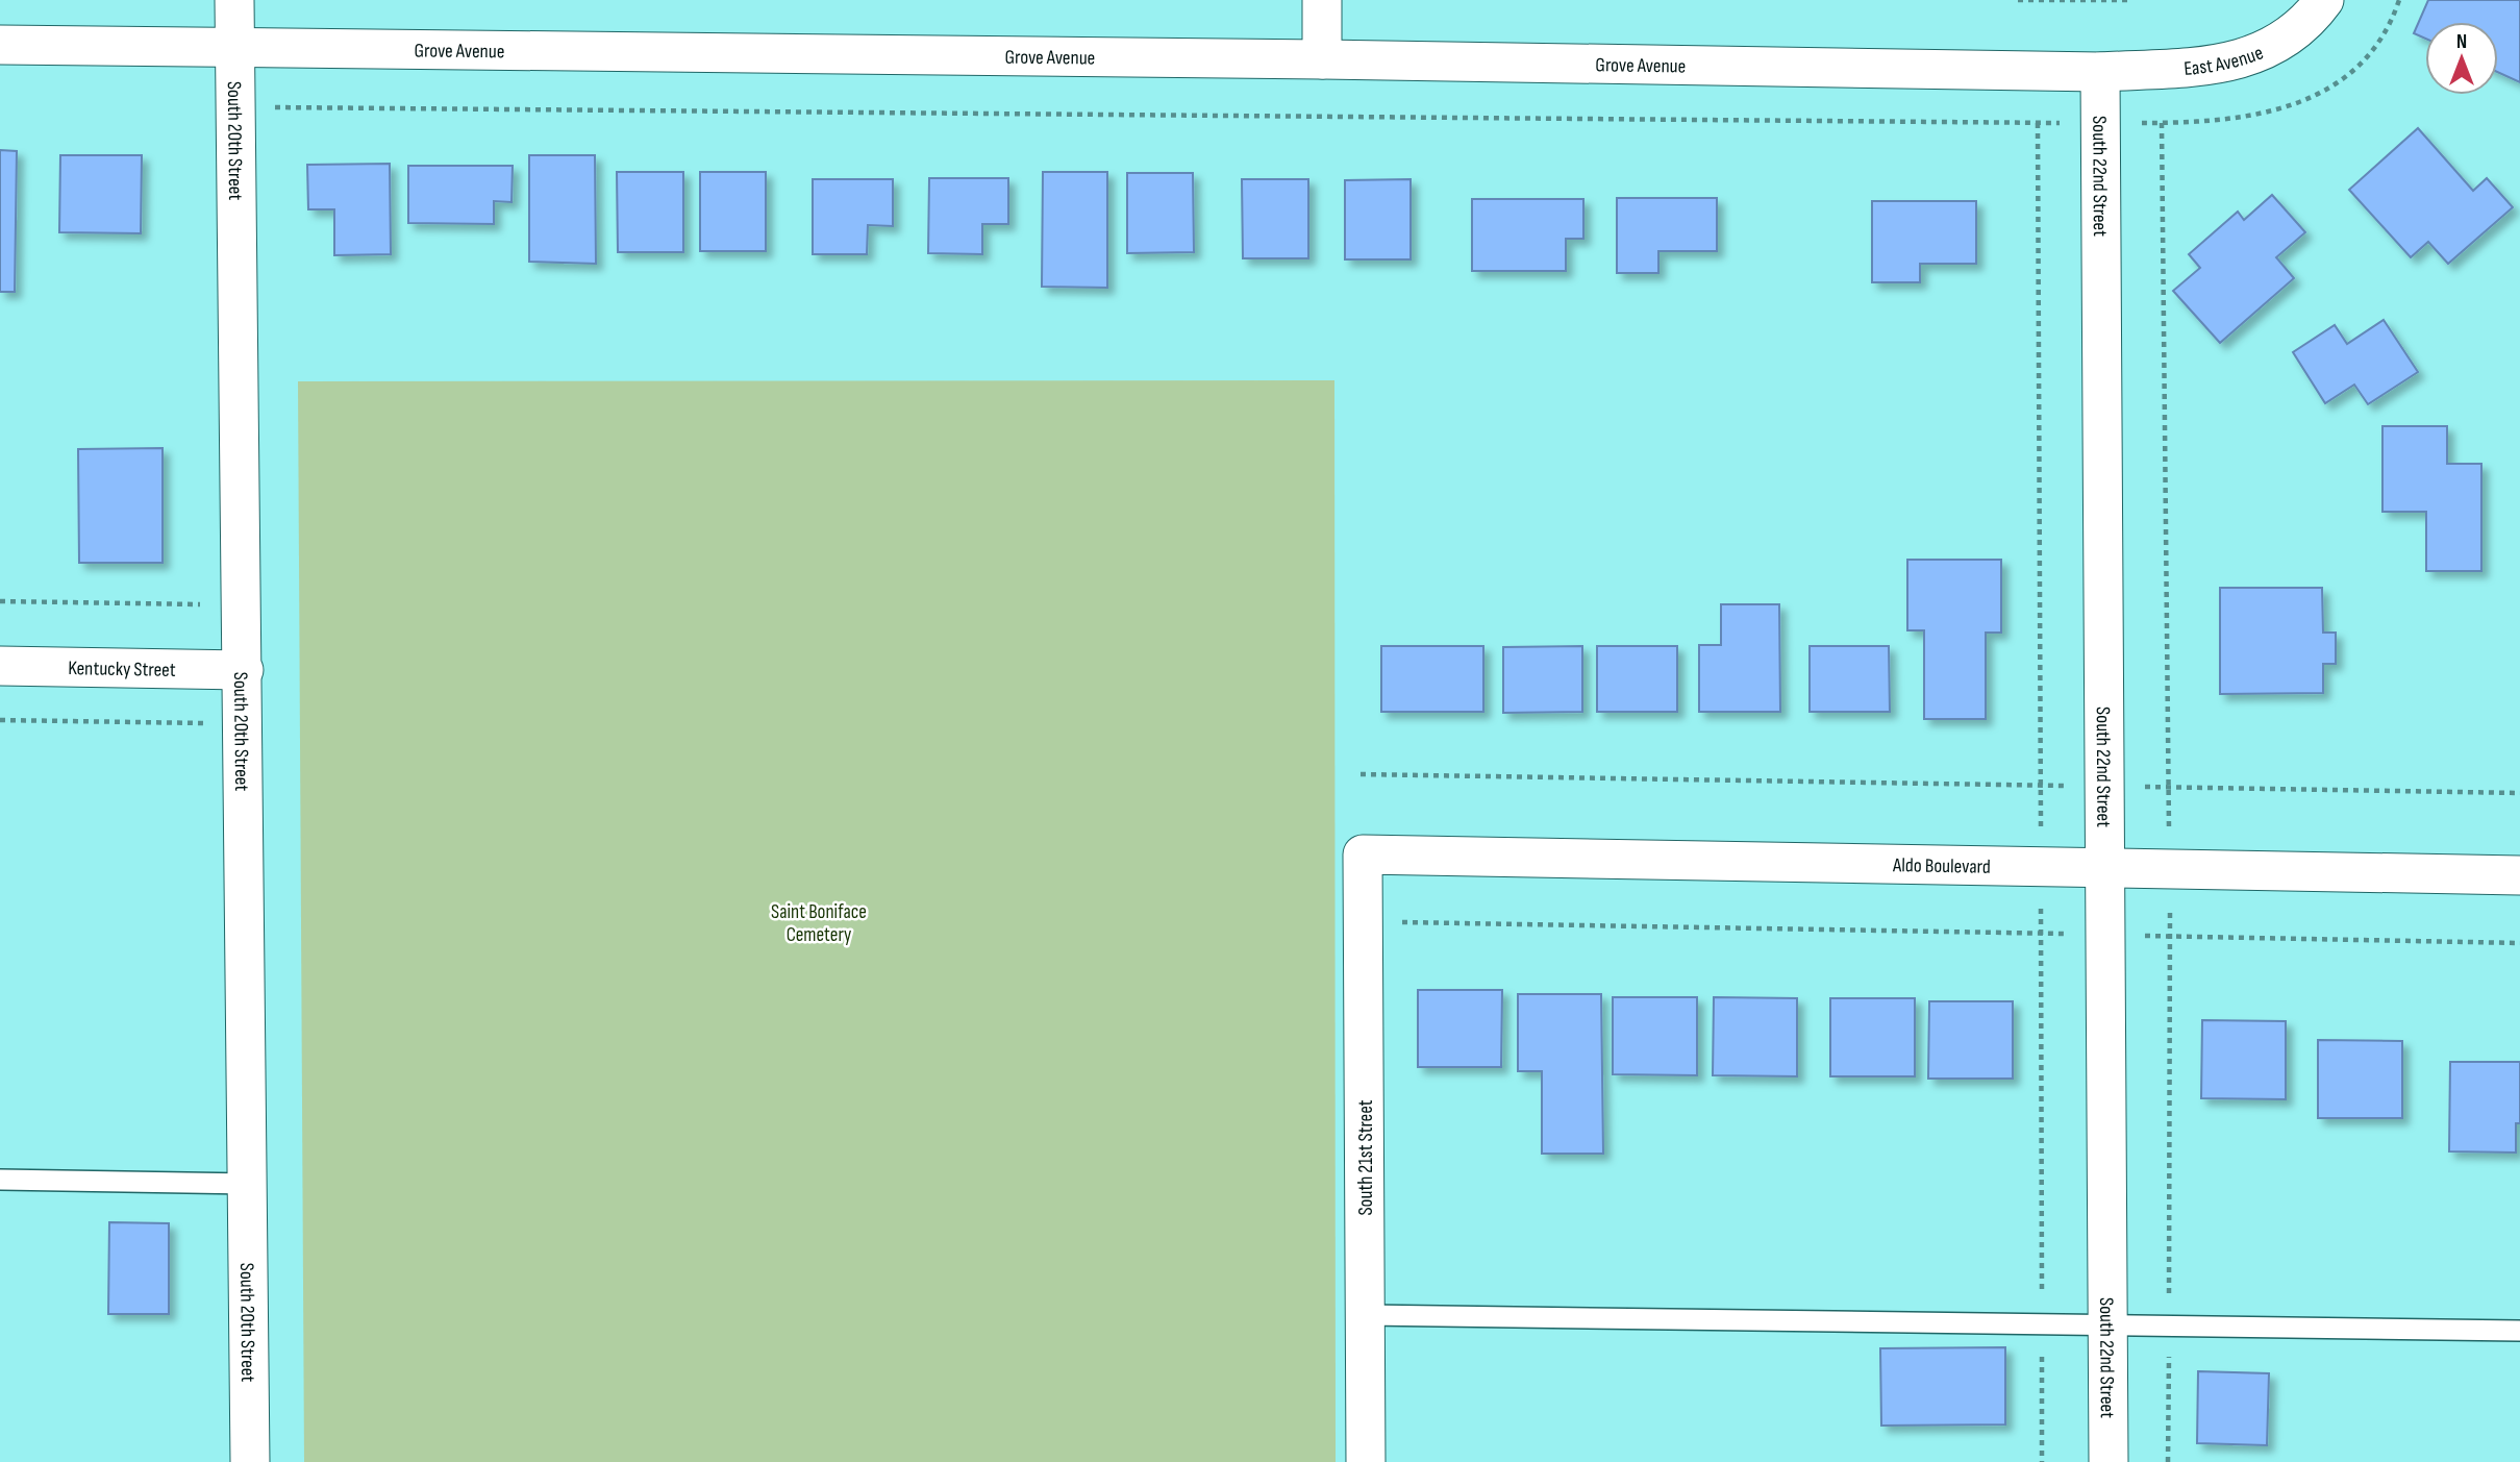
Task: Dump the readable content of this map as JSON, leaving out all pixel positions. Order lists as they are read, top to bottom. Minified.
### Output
{"streets":{"street":["Grove Avenue","East Avenue","South 20th Street","South 22nd Street","Kentucky Street","Aldo Boulevard","South 21st Street"]},"crossings":[["Grove Avenue","East Avenue"],["Grove Avenue","South 20th Street"],["Grove Avenue","South 22nd Street"],["East Avenue","South 22nd Street"],["South 20th Street","Kentucky Street"],["South 22nd Street","Aldo Boulevard"],["Aldo Boulevard","South 21st Street"]],"parks":["Saint Boniface Cemetery"],"north":"top"}
